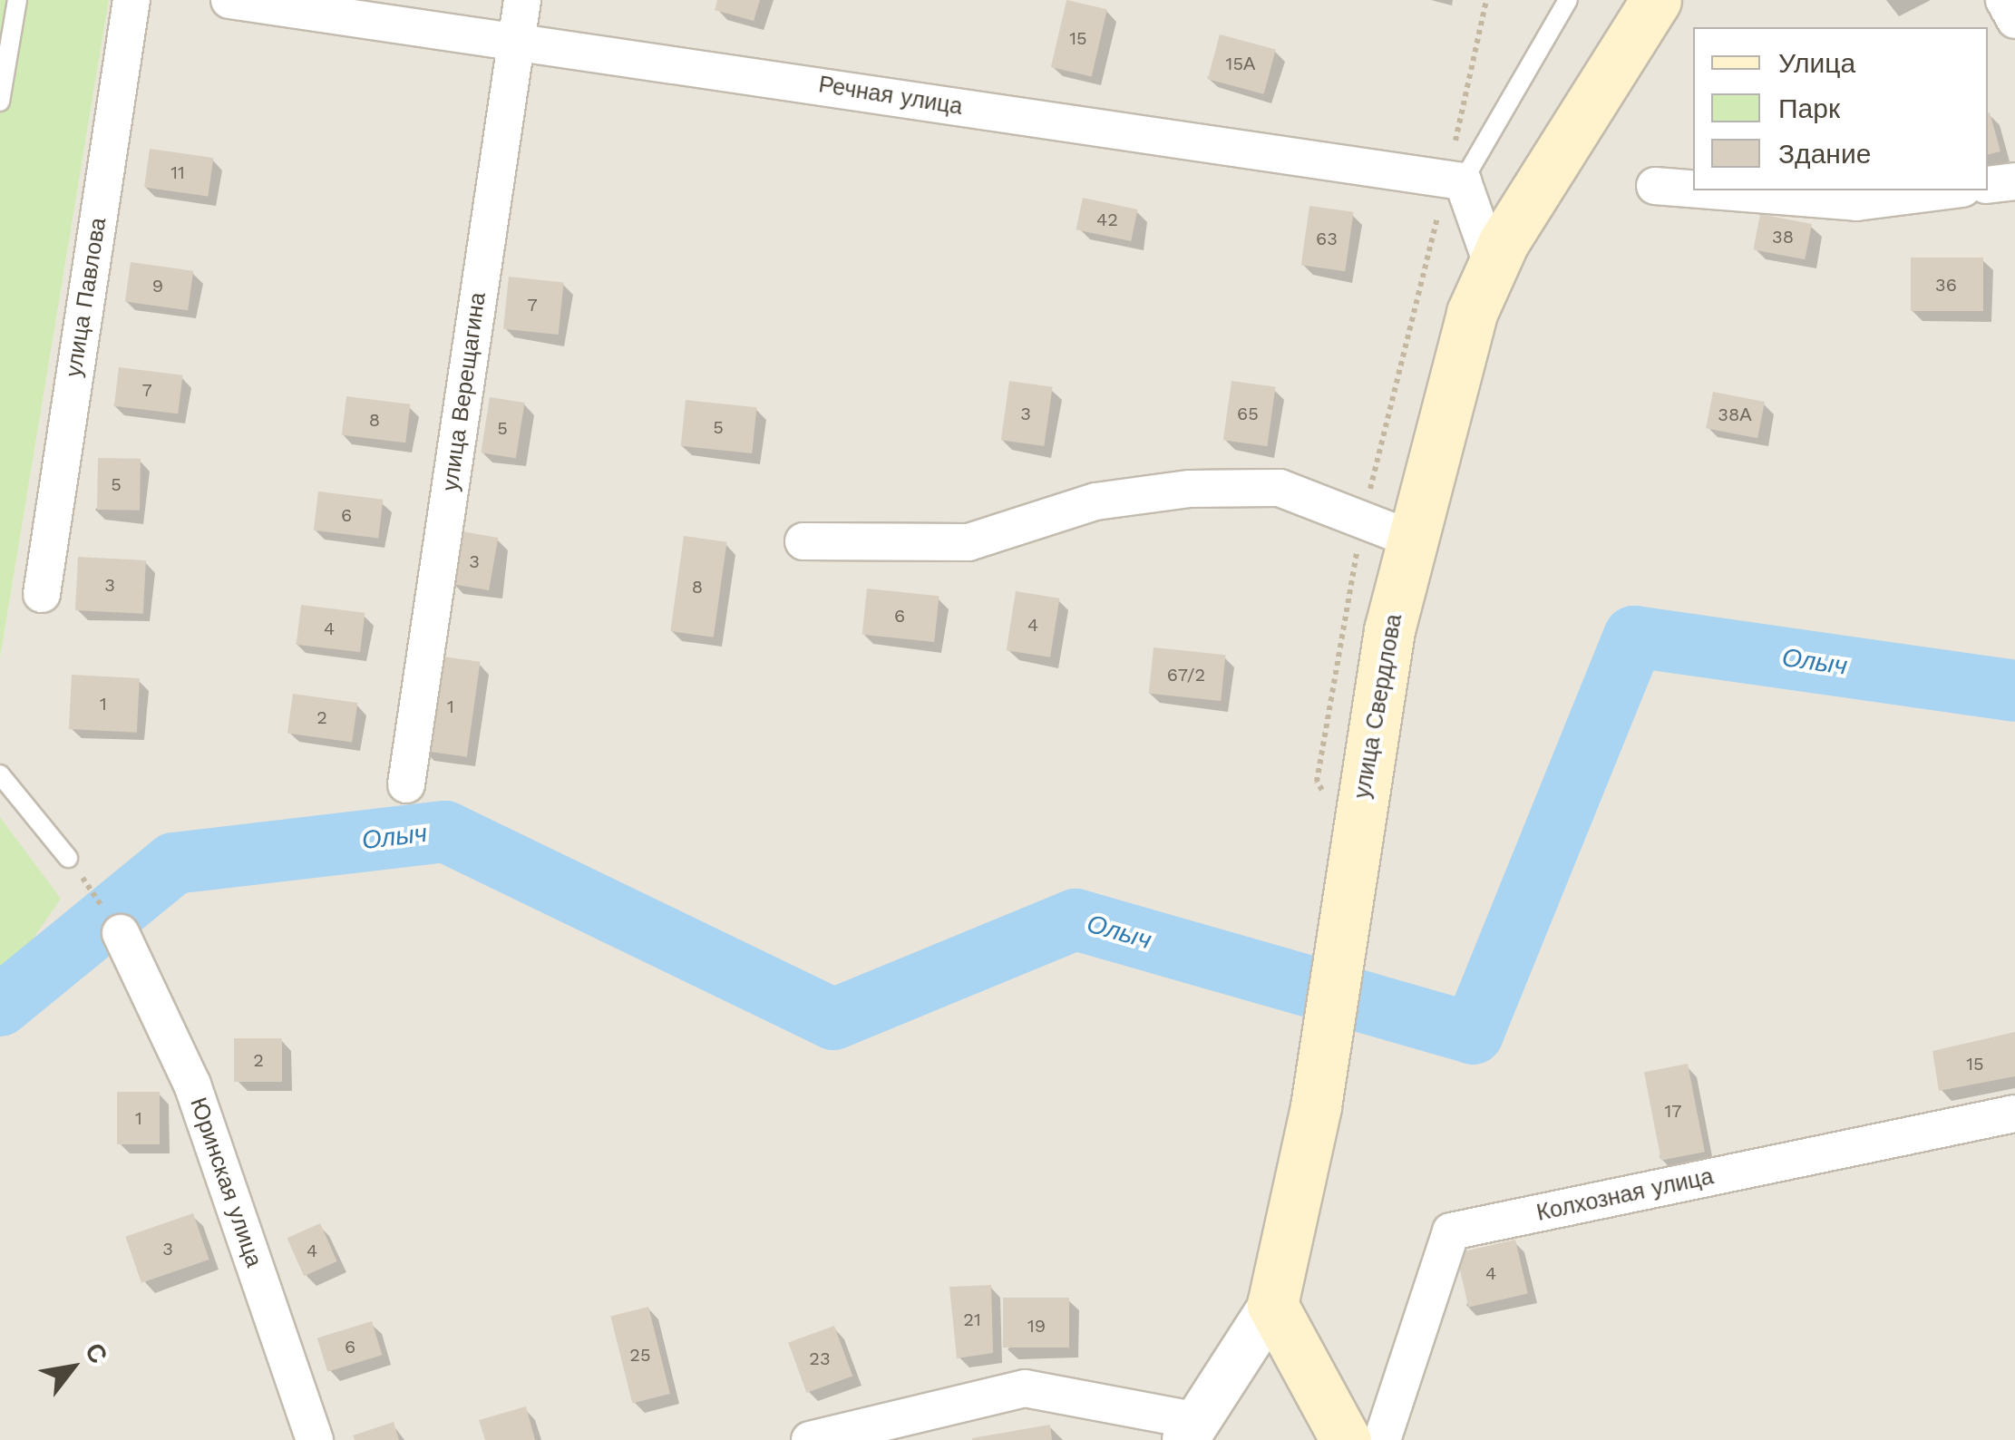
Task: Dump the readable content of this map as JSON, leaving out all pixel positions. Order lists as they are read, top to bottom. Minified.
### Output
{"streets":{"main road":["улица Свердлова"],"street":["Речная улица","улица Павлова","улица Верещагина","Юринская улица","Колхозная улица"]},"crossings":[["Речная улица","улица Верещагина"]],"water":["Олыч"],"house_numbers":["15","15А","11","42","38","63","36","9","7","7","3","65","38А","8","5","5","5","6","3","3","8","6","4","4","67/2","1","1","2","2","15","17","1","3","4","4","21","19","6","25","23"],"legend":["Улица","Парк","Здание"],"north":"top right"}
